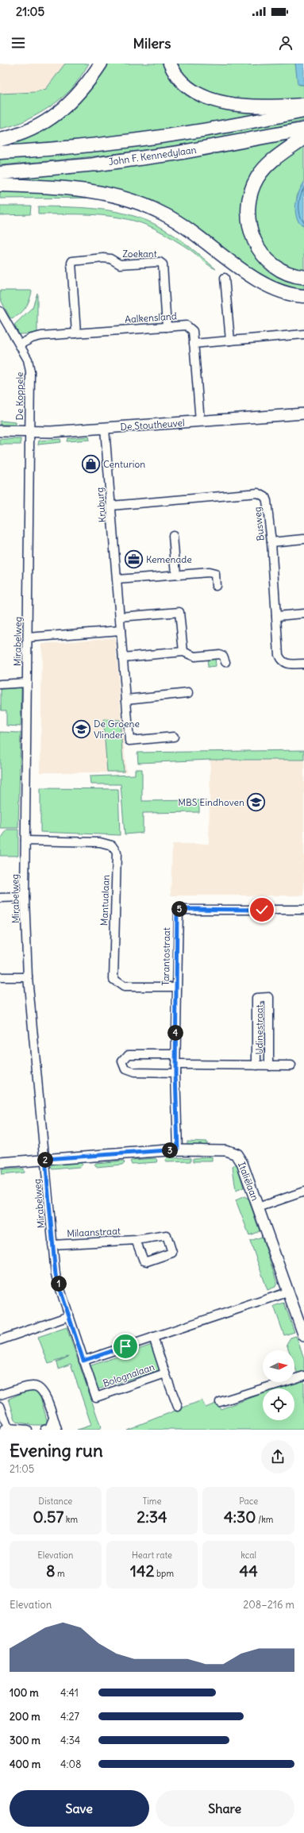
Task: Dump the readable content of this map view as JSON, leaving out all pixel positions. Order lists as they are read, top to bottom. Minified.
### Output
{"streets":{"highway":["John F. Kennedylaan"],"street":["Zoekant","Aalkensland","De Koppele","De Stoutheuvel","Kruburg","Busweg","Mirabelweg","Mantualaan","Tarantostraat","Udinestraat","Italiëlaan","Milaanstraat","Bolognalaan"]},"crossings":[["Zoekant","Aalkensland"],["Aalkensland","De Koppele"],["Aalkensland","De Stoutheuvel"],["De Koppele","De Stoutheuvel"],["De Koppele","Mirabelweg"],["De Stoutheuvel","Kruburg"],["De Stoutheuvel","Mirabelweg"],["Kruburg","Busweg"],["Mirabelweg","Mantualaan"],["Mirabelweg","Italiëlaan"],["Mirabelweg","Milaanstraat"],["Mirabelweg","Bolognalaan"],["Mantualaan","Tarantostraat"],["Tarantostraat","Udinestraat"],["Tarantostraat","Italiëlaan"]],"places":{"shop":["Centurion"],"office":["Kemenade"],"school or university":["De Groene Vlinder","MBS Eindhoven"]},"north":"right","page":{"status":"21:05","header":"Milers","pins":["5","4","3","2","1"],"heading":["Evening run","21:05"],"stats":[["Distance","0.57 km"],["Time","2:34"],["Pace","4:30 /km"],["Elevation","8 m"],["Heart rate","142 bpm"],["kcal","44"]],"chart":["Elevation","208–216 m"],"list":[{"name":"100 m","note":"4:41"},{"name":"200 m","note":"4:27"},{"name":"300 m","note":"4:34"},{"name":"400 m","note":"4:08"}],"buttons":["Save","Share"]}}
